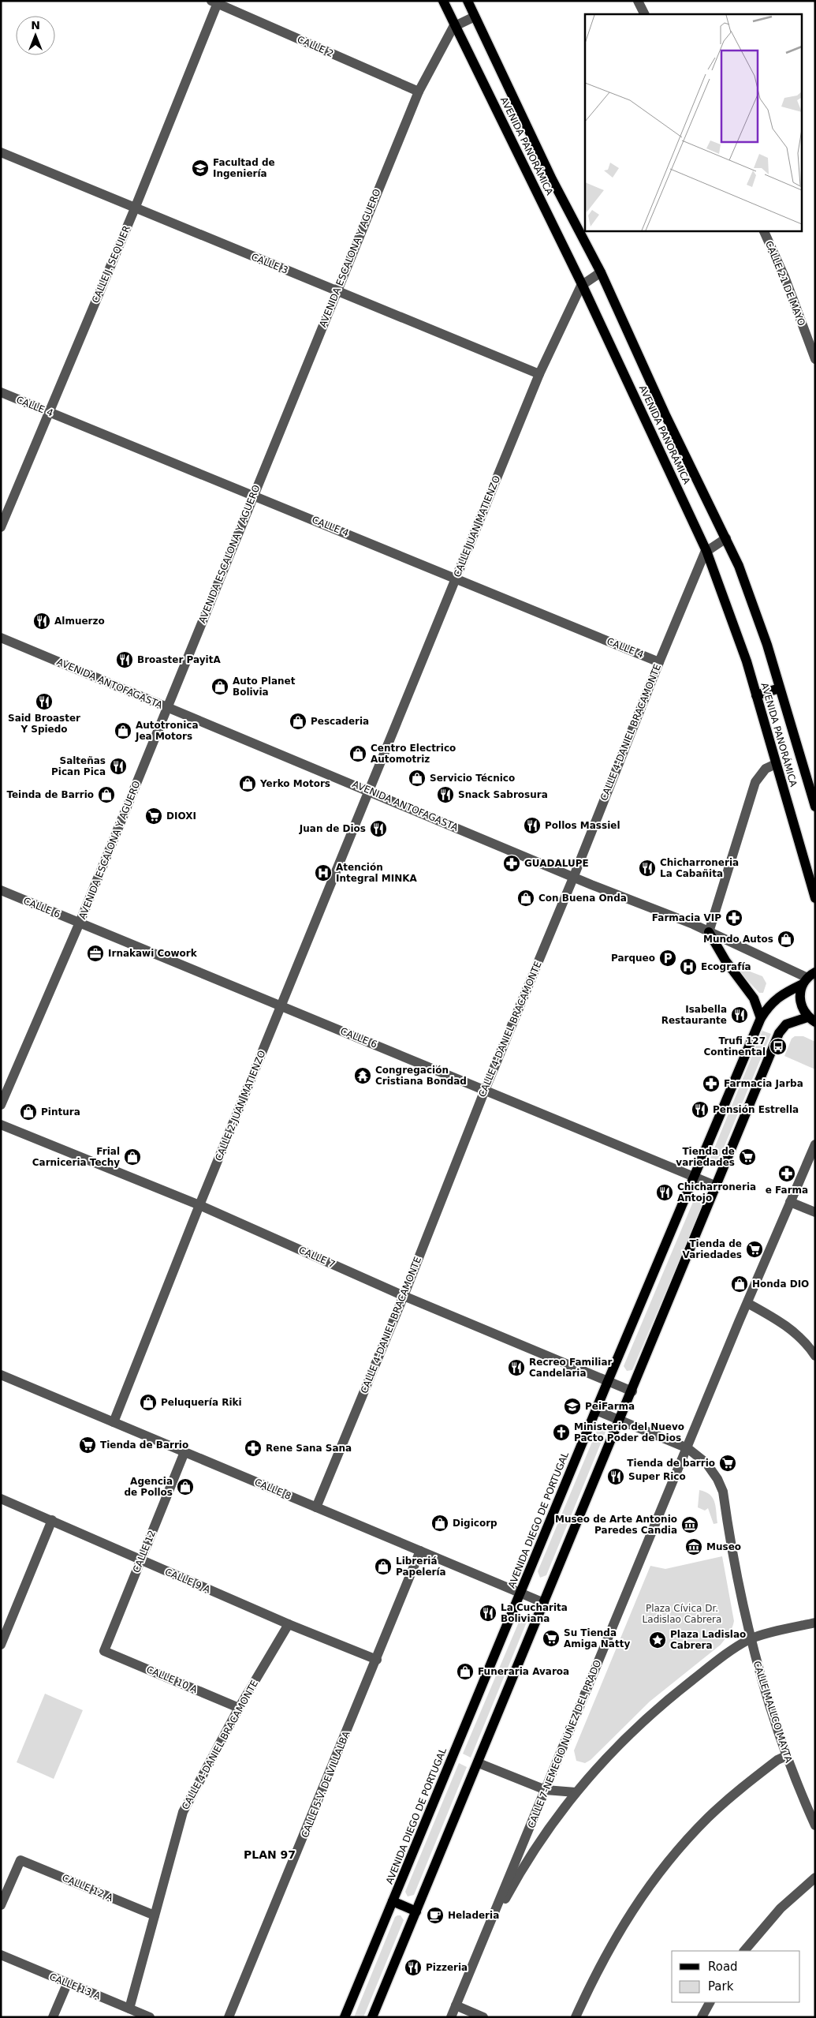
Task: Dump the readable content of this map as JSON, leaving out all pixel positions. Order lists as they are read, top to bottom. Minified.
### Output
{"streets":{"main road":["AVENIDA PANORÁMICA","AVENIDA DIEGO DE PORTUGAL"],"street":["CALLE 2","AVENIDA ESCALONA Y AGUERO","CALLE 3","CALLE J. SEQUIER","CALLE 21 DE MAYO","CALLE 4","CALLE JUAN MATIENZO","AVENIDA ANTOFAGASTA","CALLE 4-DANIEL BRACAMONTE","CALLE 6","CALLE 2-JUAN MATIENZO","CALLE 7","CALLE 8","CALLE 12","CALLE 9 A","CALLE 10 A","CALLE MALLCO MAYTA","CALLE 7-NEMECIO NUÑEZ DEL PRADO","CALLE 5-V. DE VILLALBA","CALLE 12 A","CALLE 13 A"]},"crossings":[["CALLE 2","AVENIDA ESCALONA Y AGUERO"],["CALLE 2","CALLE J. SEQUIER"],["AVENIDA PANORÁMICA","AVENIDA ESCALONA Y AGUERO"],["AVENIDA PANORÁMICA","CALLE JUAN MATIENZO"],["AVENIDA PANORÁMICA","CALLE 4-DANIEL BRACAMONTE"],["AVENIDA ESCALONA Y AGUERO","CALLE 3"],["AVENIDA ESCALONA Y AGUERO","CALLE 4"],["AVENIDA ESCALONA Y AGUERO","AVENIDA ANTOFAGASTA"],["AVENIDA ESCALONA Y AGUERO","CALLE 6"],["CALLE 3","CALLE J. SEQUIER"],["CALLE 3","CALLE JUAN MATIENZO"],["CALLE J. SEQUIER","CALLE 4"],["CALLE 4","CALLE JUAN MATIENZO"],["CALLE 4","CALLE 4-DANIEL BRACAMONTE"],["CALLE JUAN MATIENZO","AVENIDA ANTOFAGASTA"],["CALLE JUAN MATIENZO","CALLE 2-JUAN MATIENZO"],["AVENIDA ANTOFAGASTA","CALLE 4-DANIEL BRACAMONTE"],["AVENIDA ANTOFAGASTA","CALLE 2-JUAN MATIENZO"],["AVENIDA ANTOFAGASTA","AVENIDA DIEGO DE PORTUGAL"],["CALLE 4-DANIEL BRACAMONTE","CALLE 6"],["CALLE 4-DANIEL BRACAMONTE","CALLE 7"],["CALLE 4-DANIEL BRACAMONTE","CALLE 8"],["CALLE 4-DANIEL BRACAMONTE","CALLE 9 A"],["CALLE 4-DANIEL BRACAMONTE","CALLE 10 A"],["CALLE 4-DANIEL BRACAMONTE","CALLE 12 A"],["CALLE 4-DANIEL BRACAMONTE","CALLE 13 A"],["CALLE 6","CALLE 2-JUAN MATIENZO"],["CALLE 6","AVENIDA DIEGO DE PORTUGAL"],["CALLE 2-JUAN MATIENZO","CALLE 7"],["CALLE 2-JUAN MATIENZO","CALLE 8"],["CALLE 7","AVENIDA DIEGO DE PORTUGAL"],["CALLE 8","AVENIDA DIEGO DE PORTUGAL"],["CALLE 8","CALLE 12"],["CALLE 8","CALLE 5-V. DE VILLALBA"],["AVENIDA DIEGO DE PORTUGAL","CALLE MALLCO MAYTA"],["CALLE 12","CALLE 9 A"],["CALLE 12","CALLE 10 A"],["CALLE 9 A","CALLE 5-V. DE VILLALBA"],["CALLE MALLCO MAYTA","CALLE 7-NEMECIO NUÑEZ DEL PRADO"]],"districts":["PLAN 97"],"parks":["Plaza Cívica Dr. Ladislao Cabrera"],"places":{"school or university":["Facultad de Ingeniería","PeiFarma"],"restaurant":["Almuerzo","Broaster PayitA","Said Broaster Y Spiedo","Salteñas Pican Pica","Snack Sabrosura","Pollos Massiel","Juan de Dios","Chicharroneria La Cabañita","Isabella Restaurante","Pensión Estrella","Chicharroneria Antojo","Recreo Familiar Candelaria","Super Rico","La Cucharita Boliviana","Pizzeria"],"shop":["Auto Planet Bolivia","Pescaderia","Autotronica Jea Motors","Centro Electrico Automotriz","Servicio Técnico","Yerko Motors","Teinda de Barrio","Con Buena Onda","Mundo Autos","Pintura","Frial Carniceria Techy","Honda DIO","Peluquería Riki","Agencia de Pollos","Digicorp","Libreriá Papelería","Funeraria Avaroa"],"supermarket":["DIOXI","Tienda de variedades","Tienda de Variedades","Tienda de Barrio","Tienda de barrio","Su Tienda Amiga Natty"],"pharmacy":["GUADALUPE","Farmacia VIP","Farmacia Jarba","e Farma","Rene Sana Sana"],"hospital":["Atención Integral MINKA","Ecografía"],"office":["Irnakawi Cowork"],"parking":["Parqueo"],"bus stop":["Trufi 127 Continental"],"temple":["Congregación Cristiana Bondad"],"church":["Ministerio del Nuevo Pacto Poder de Dios"],"museum":["Museo de Arte Antonio Paredes Candia","Museo"],"place":["Plaza Ladislao Cabrera"],"cafe":["Heladeria"]},"legend":["Road","Park"],"north":"top"}
